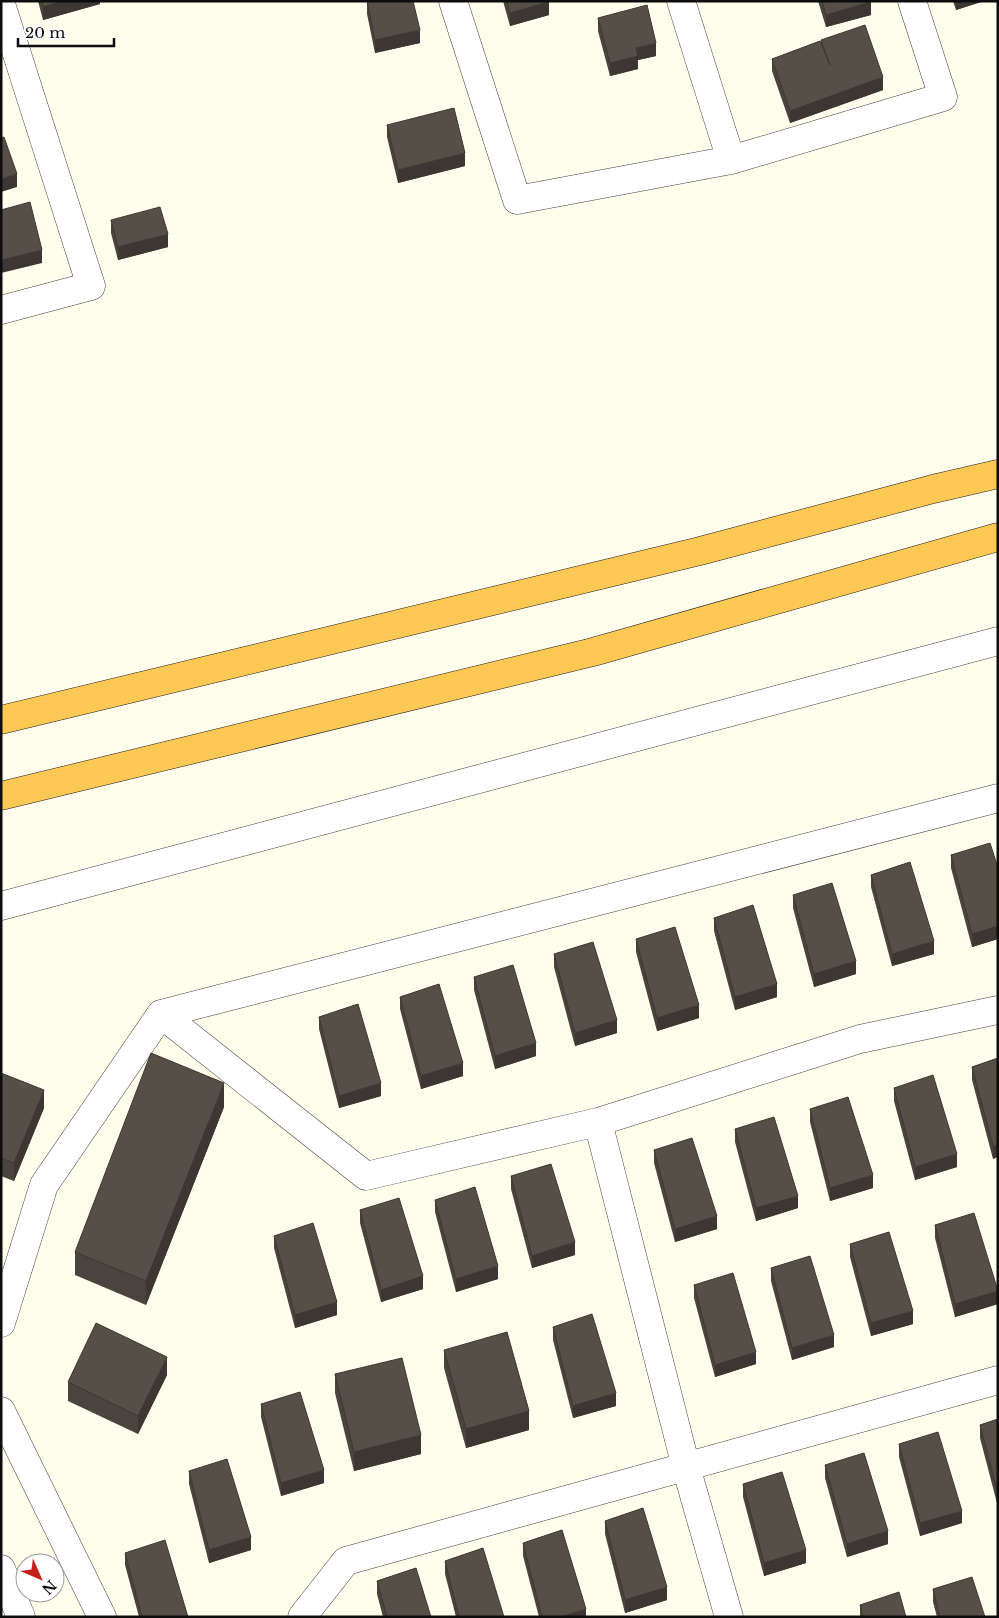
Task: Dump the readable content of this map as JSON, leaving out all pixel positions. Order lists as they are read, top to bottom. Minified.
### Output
{"scale_bar":"20 m","north":"bottom right"}
